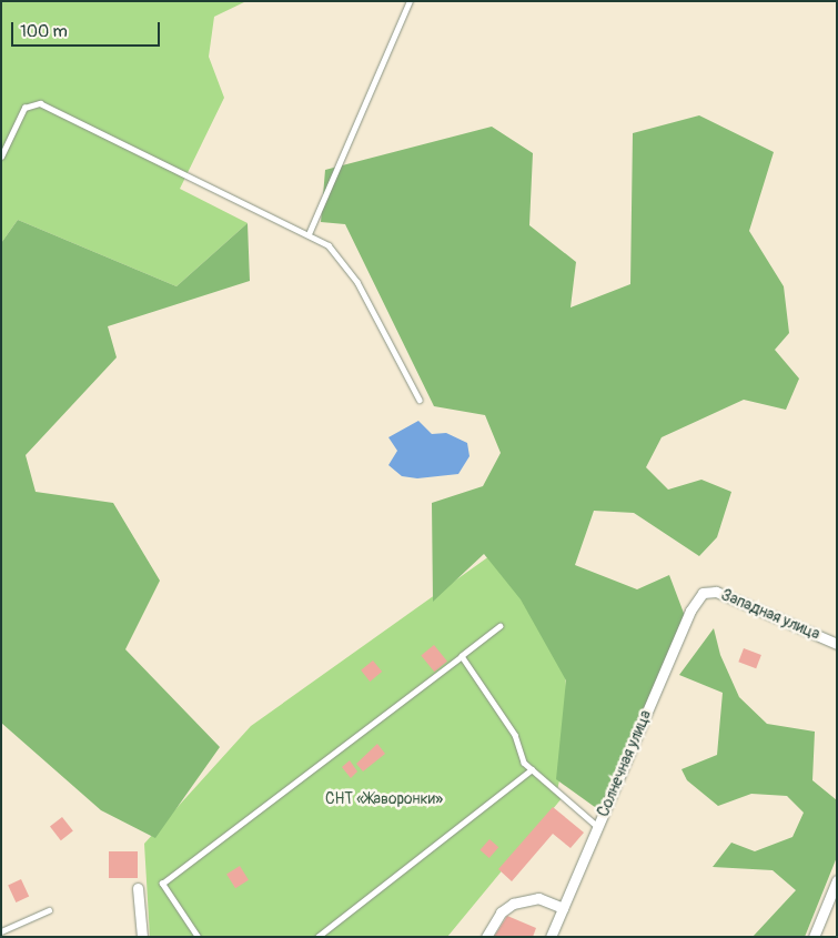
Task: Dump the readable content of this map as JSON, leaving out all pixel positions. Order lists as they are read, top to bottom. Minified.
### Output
{"streets":{"street":["Западная улица","Солнечная улица"]},"crossings":[["Западная улица","Солнечная улица"]],"parks":["СНТ «Жаворонки»"],"scale_bar":"100 m"}
